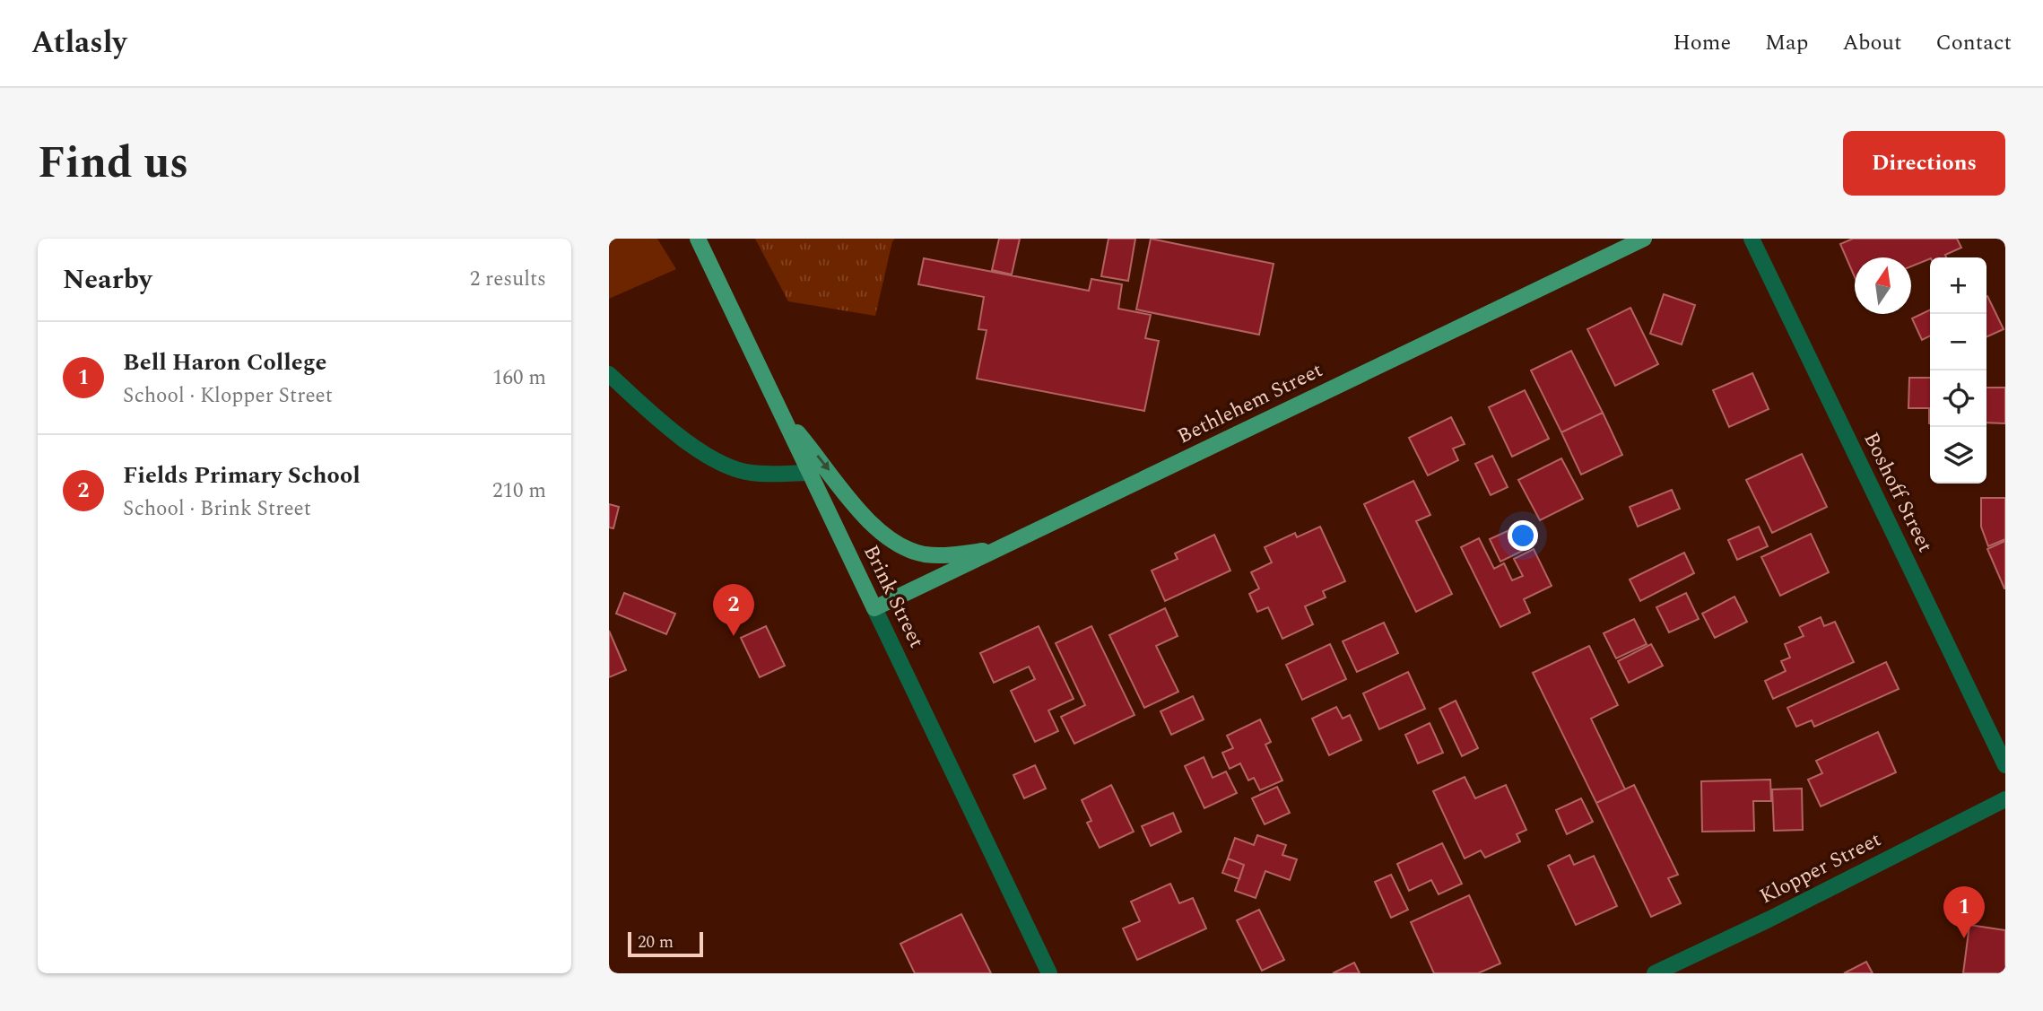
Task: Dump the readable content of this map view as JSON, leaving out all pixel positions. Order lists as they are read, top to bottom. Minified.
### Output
{"streets":{"main road":["Bethlehem Street","Brink Street"],"street":["Boshoff Street","Klopper Street"]},"crossings":[["Bethlehem Street","Brink Street"]],"scale_bar":"20 m","north":"top","page":{"header":"Atlasly","nav":["Home","Map","About","Contact"],"title":"Find us","buttons":"Directions","heading":["Nearby","2 results"],"map_buttons":["+","−"],"list":[{"mark":"1","name":"Bell Haron College","note":"School · Klopper Street","value":"160 m"},{"mark":"2","name":"Fields Primary School","note":"School · Brink Street","value":"210 m"}],"pins":["2","1"],"scale":"20 m"}}
